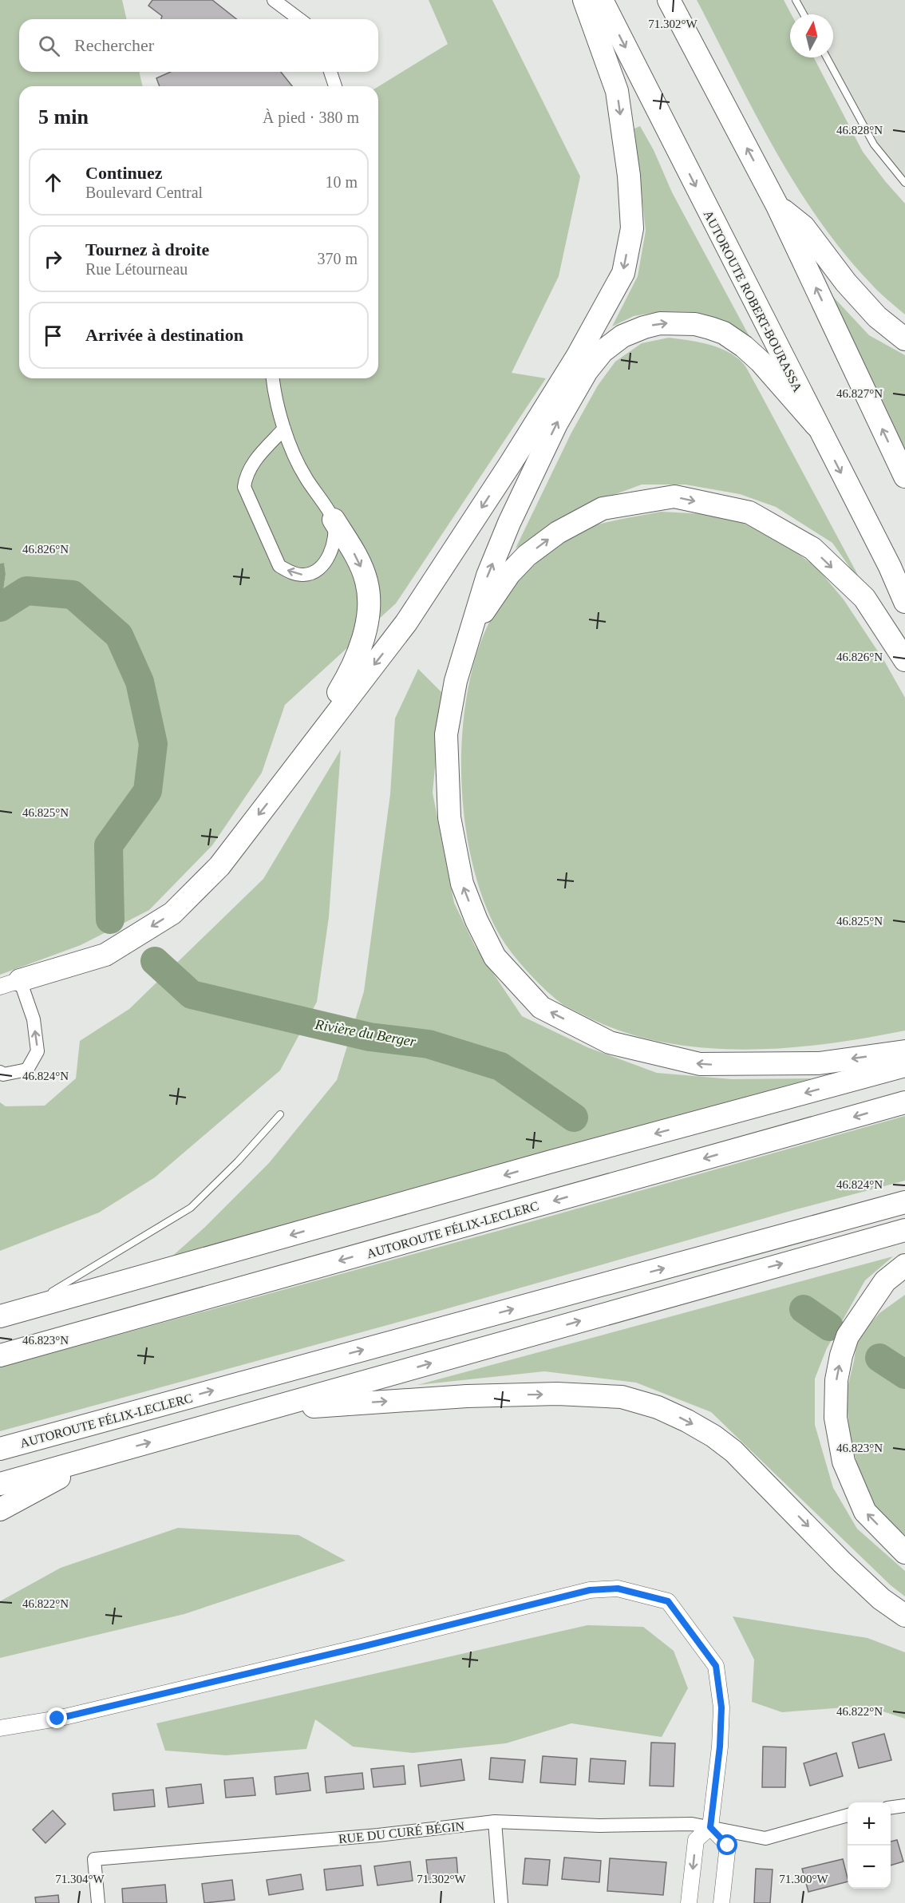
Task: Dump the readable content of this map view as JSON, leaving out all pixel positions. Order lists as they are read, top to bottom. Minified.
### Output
{"streets":{"highway":["AUTOROUTE ROBERT-BOURASSA","AUTOROUTE FÉLIX-LECLERC"],"street":["RUE DU CURÉ BÉGIN"]},"water":["Rivière du Berger"],"north":"top","page":{"search":"Rechercher","heading":["5 min","À pied · 380 m"],"list":[["Continuez","Boulevard Central","10 m"],["Tournez à droite","Rue Létourneau","370 m"],"Arrivée à destination"],"map_buttons":["+","−"]},"coordinates":["71.302°W","46.828°N","46.827°N","46.826°N","46.825°N","46.824°N","46.823°N","46.822°N","71.304°W","71.300°W"]}
